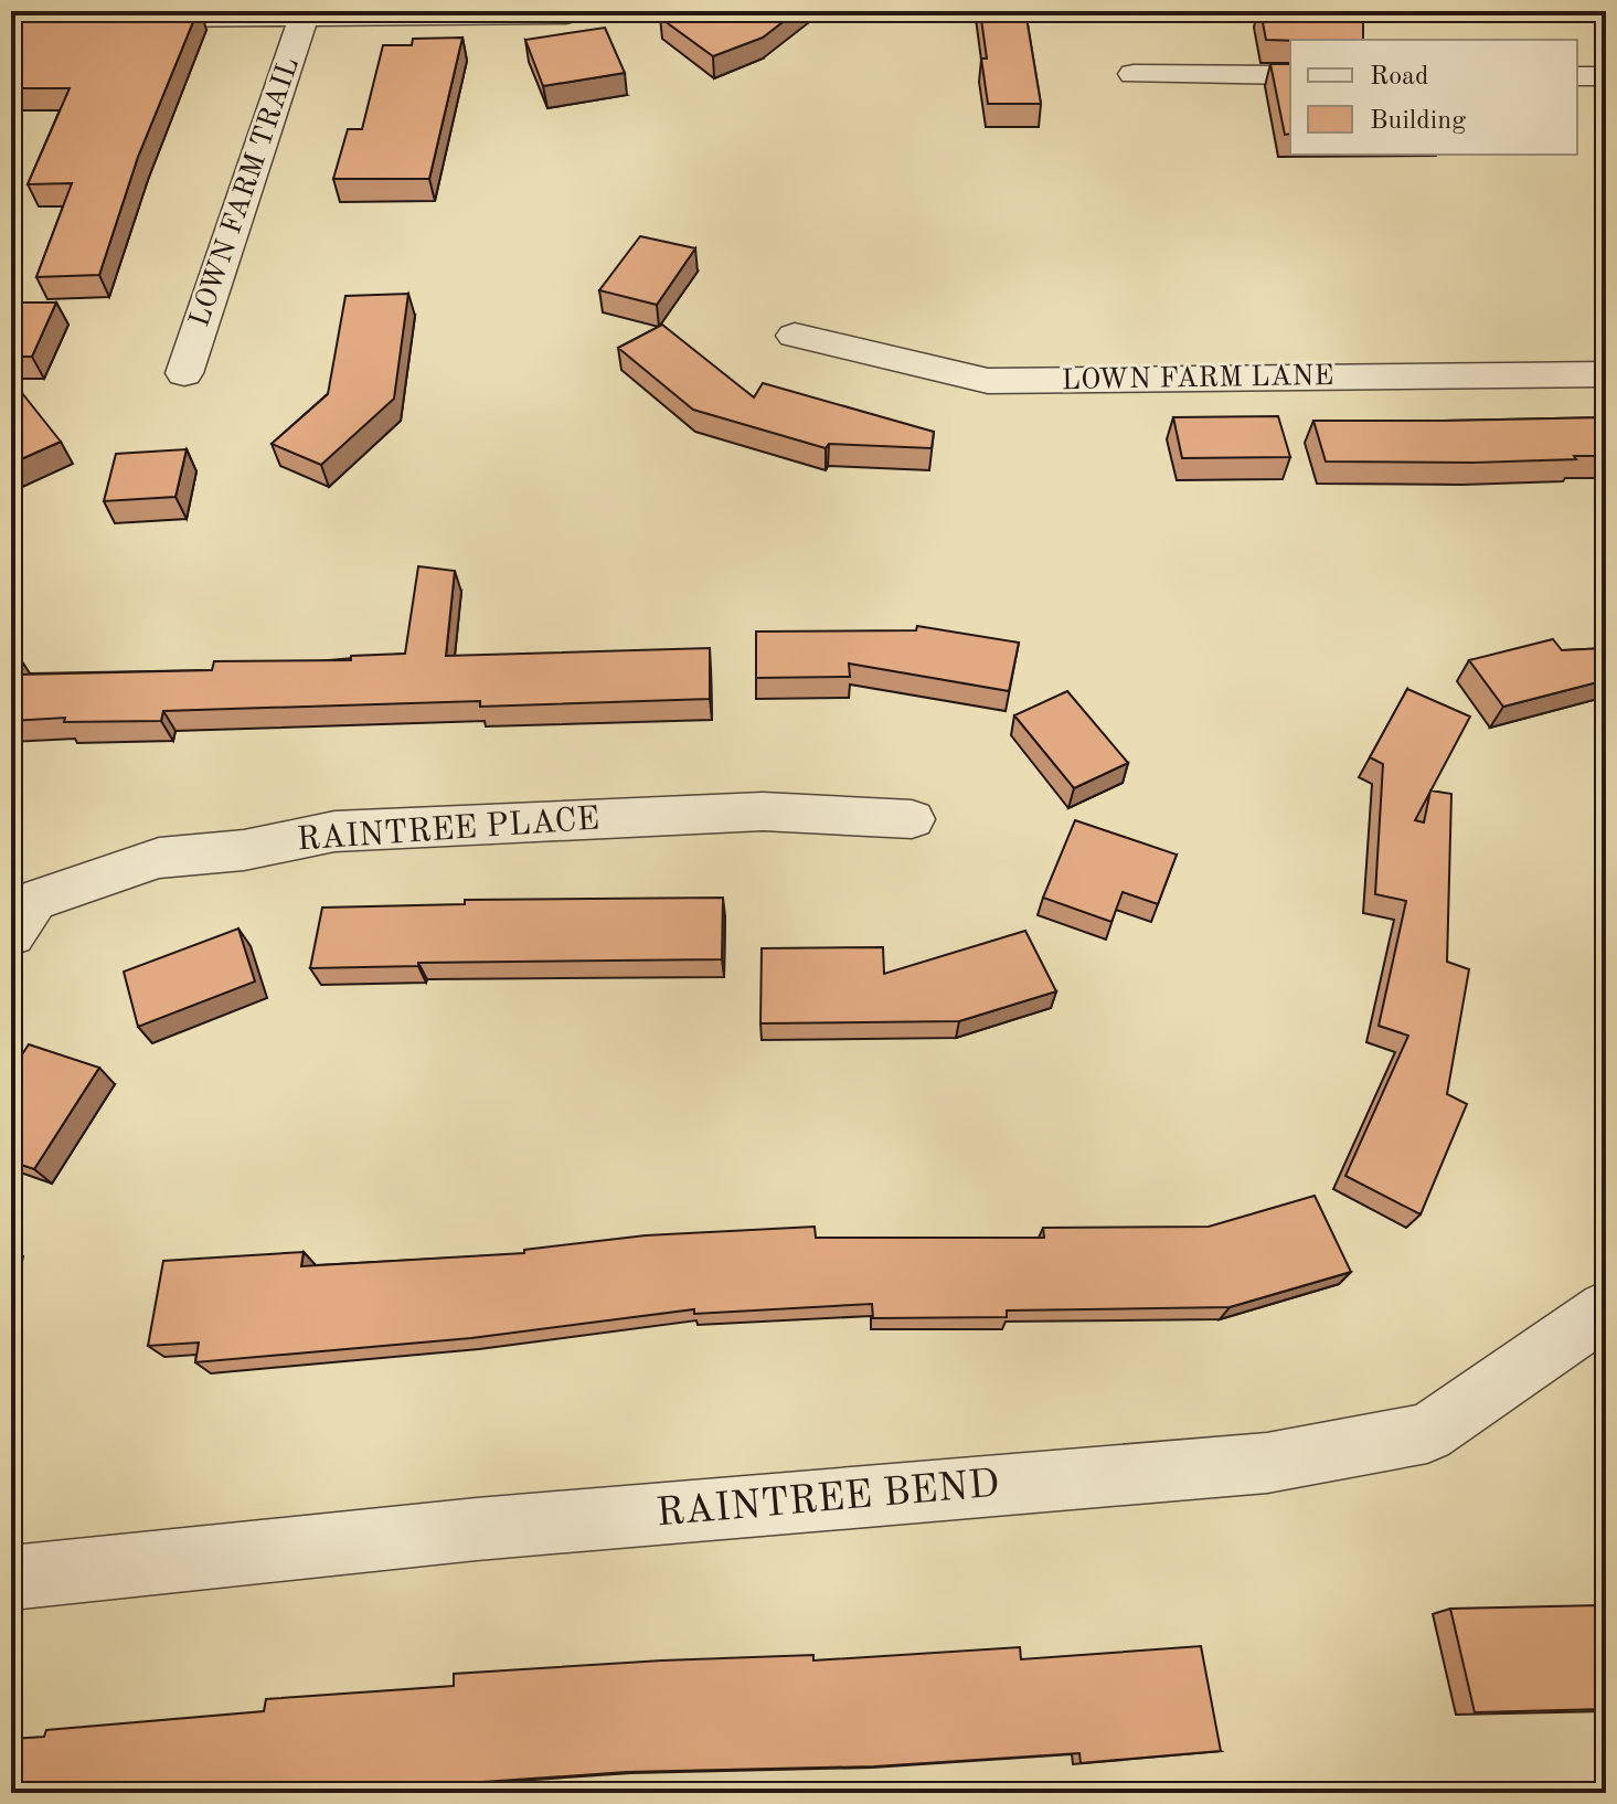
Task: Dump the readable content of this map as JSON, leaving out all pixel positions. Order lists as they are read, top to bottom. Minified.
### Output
{"streets":{"street":["LOWN FARM TRAIL","LOWN FARM LANE","RAINTREE PLACE","RAINTREE BEND"]},"legend":["Road","Building"]}
